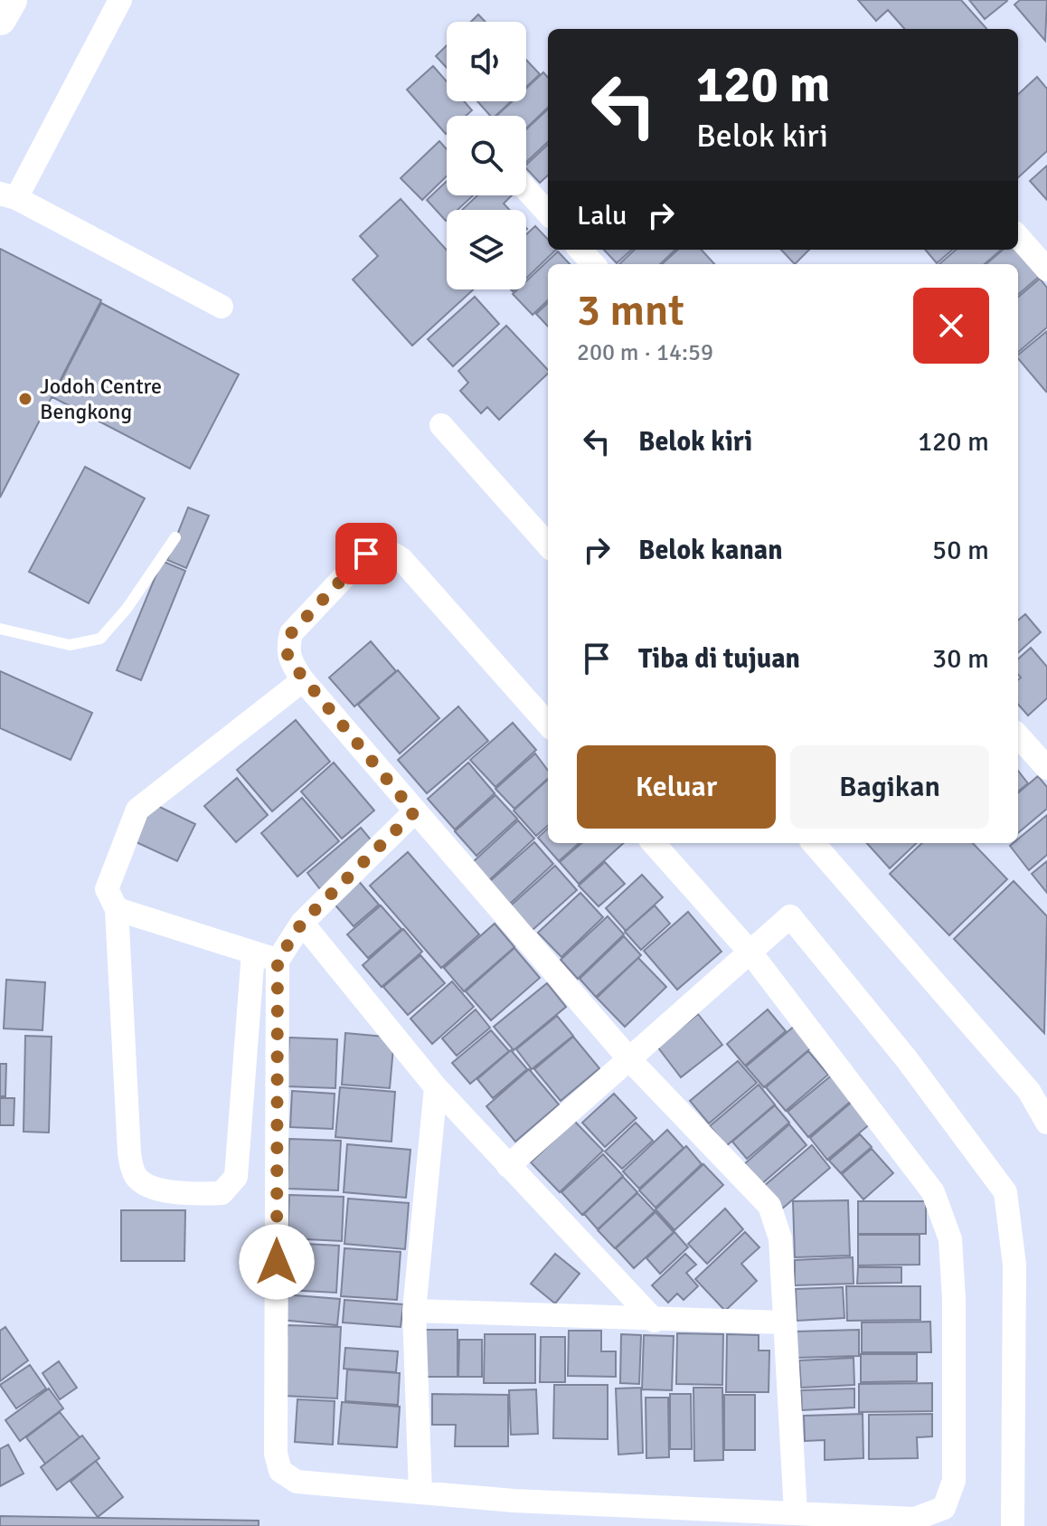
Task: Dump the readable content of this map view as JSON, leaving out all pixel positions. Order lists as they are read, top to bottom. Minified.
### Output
{"places":["Jodoh Centre Bengkong"],"page":{"turn":["120 m","Belok kiri"],"then":"Lalu","heading":["3 mnt","200 m · 14:59"],"list":[{"name":"Belok kiri","value":"120 m"},{"name":"Belok kanan","value":"50 m"},{"name":"Tiba di tujuan","value":"30 m"}],"buttons":["Keluar","Bagikan"]}}
